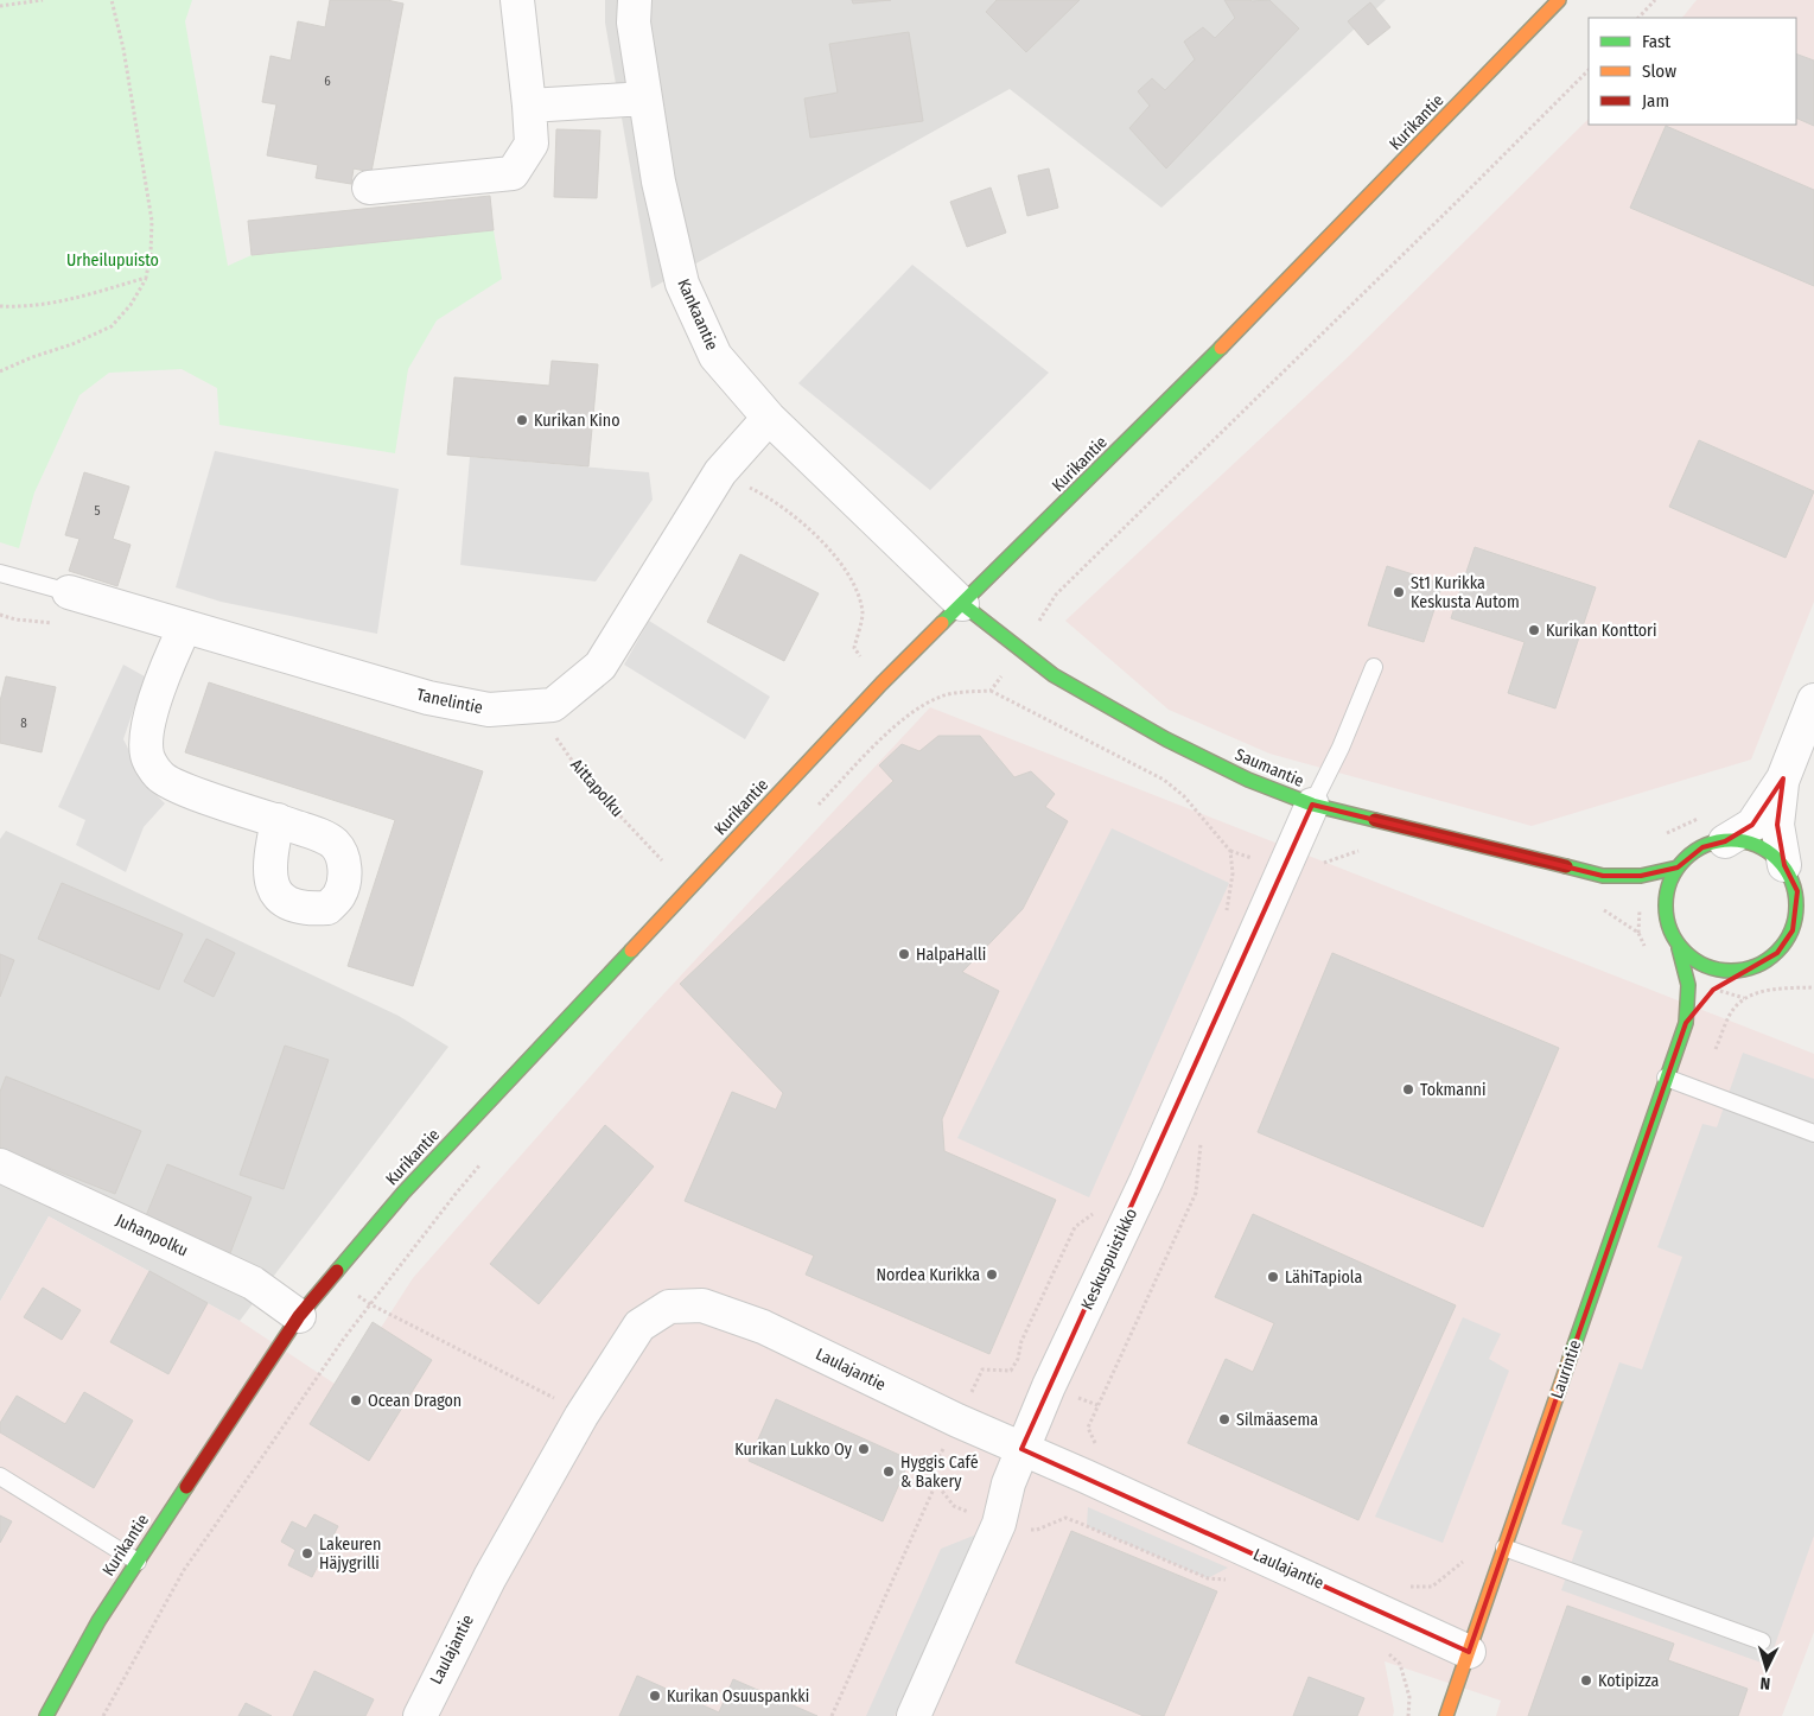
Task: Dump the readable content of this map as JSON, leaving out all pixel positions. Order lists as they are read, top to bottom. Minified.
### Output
{"streets":{"street":["Kurikantie","Kankaantie","Tanelintie","Saumantie","Juhanpolku","Keskuspuistikko","Laulajantie","Laurintie"],"path":["Aittapolku"]},"crossings":[["Kurikantie","Kankaantie"],["Kurikantie","Saumantie"],["Kurikantie","Juhanpolku"],["Kankaantie","Saumantie"],["Tanelintie","Aittapolku"],["Saumantie","Keskuspuistikko"],["Saumantie","Laurintie"],["Keskuspuistikko","Laulajantie"],["Laulajantie","Laurintie"]],"parks":["Urheilupuisto"],"places":["Kurikan Kino","St1 Kurikka Keskusta Autom","Kurikan Konttori","HalpaHalli","Tokmanni","Nordea Kurikka","LähiTapiola","Ocean Dragon","Silmäasema","Kurikan Lukko Oy","Hyggis Café & Bakery","Lakeuren Häjygrilli","Kotipizza","Kurikan Osuuspankki"],"house_numbers":["6","5","8"],"legend":["Fast","Slow","Jam"],"north":"bottom"}
